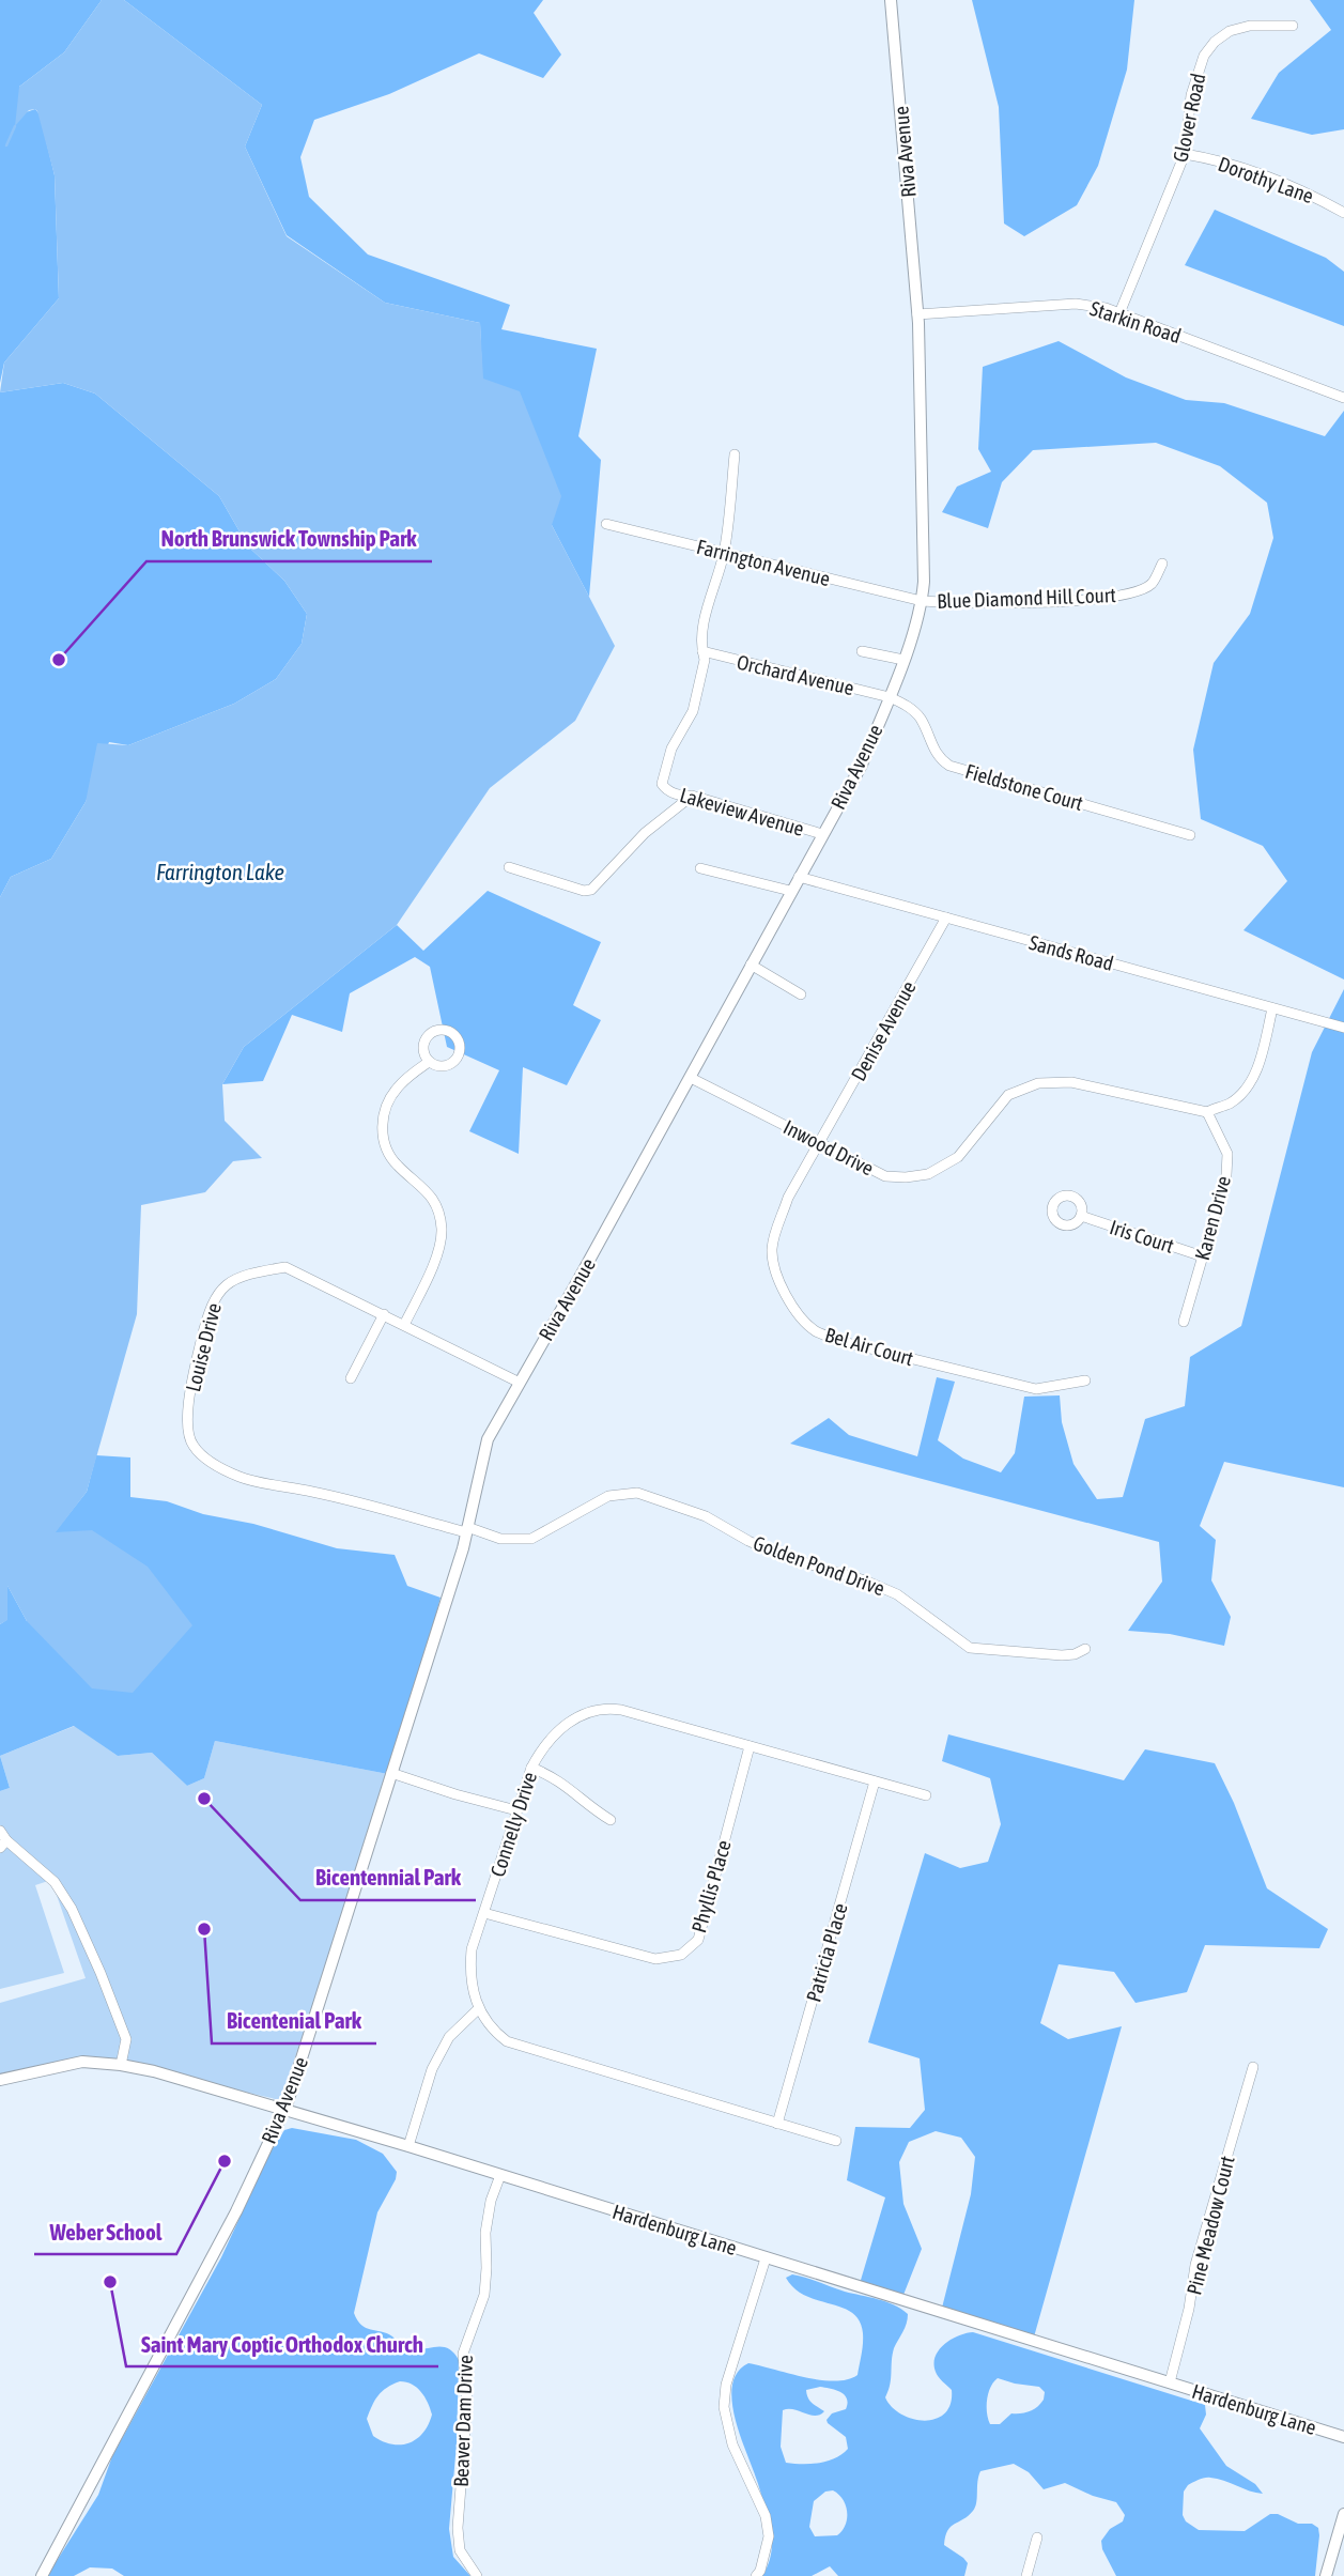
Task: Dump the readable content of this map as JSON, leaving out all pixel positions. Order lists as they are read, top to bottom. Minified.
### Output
{"streets":{"street":["Glover Road","Riva Avenue","Dorothy Lane","Starkin Road","Farrington Avenue","Blue Diamond Hill Court","Orchard Avenue","Fieldstone Court","Lakeview Avenue","Sands Road","Denise Avenue","Inwood Drive","Karen Drive","Iris Court","Bel Air Court","Louise Drive","Golden Pond Drive","Connelly Drive","Phyllis Place","Patricia Place","Pine Meadow Court","Hardenburg Lane","Beaver Dam Drive"]},"crossings":[["Glover Road","Dorothy Lane"],["Glover Road","Starkin Road"],["Riva Avenue","Starkin Road"],["Riva Avenue","Farrington Avenue"],["Riva Avenue","Blue Diamond Hill Court"],["Riva Avenue","Orchard Avenue"],["Riva Avenue","Fieldstone Court"],["Riva Avenue","Lakeview Avenue"],["Riva Avenue","Sands Road"],["Riva Avenue","Inwood Drive"],["Riva Avenue","Louise Drive"],["Riva Avenue","Golden Pond Drive"],["Riva Avenue","Hardenburg Lane"],["Farrington Avenue","Blue Diamond Hill Court"],["Orchard Avenue","Fieldstone Court"],["Orchard Avenue","Lakeview Avenue"],["Sands Road","Denise Avenue"],["Denise Avenue","Inwood Drive"],["Denise Avenue","Bel Air Court"],["Inwood Drive","Karen Drive"],["Inwood Drive","Bel Air Court"],["Karen Drive","Iris Court"],["Louise Drive","Golden Pond Drive"],["Connelly Drive","Phyllis Place"],["Connelly Drive","Patricia Place"],["Pine Meadow Court","Hardenburg Lane"],["Hardenburg Lane","Beaver Dam Drive"]],"water":["Farrington Lake"],"places":["North Brunswick Township Park","Bicentennial Park","Bicentenial Park","Weber School","Saint Mary Coptic Orthodox Church"]}
